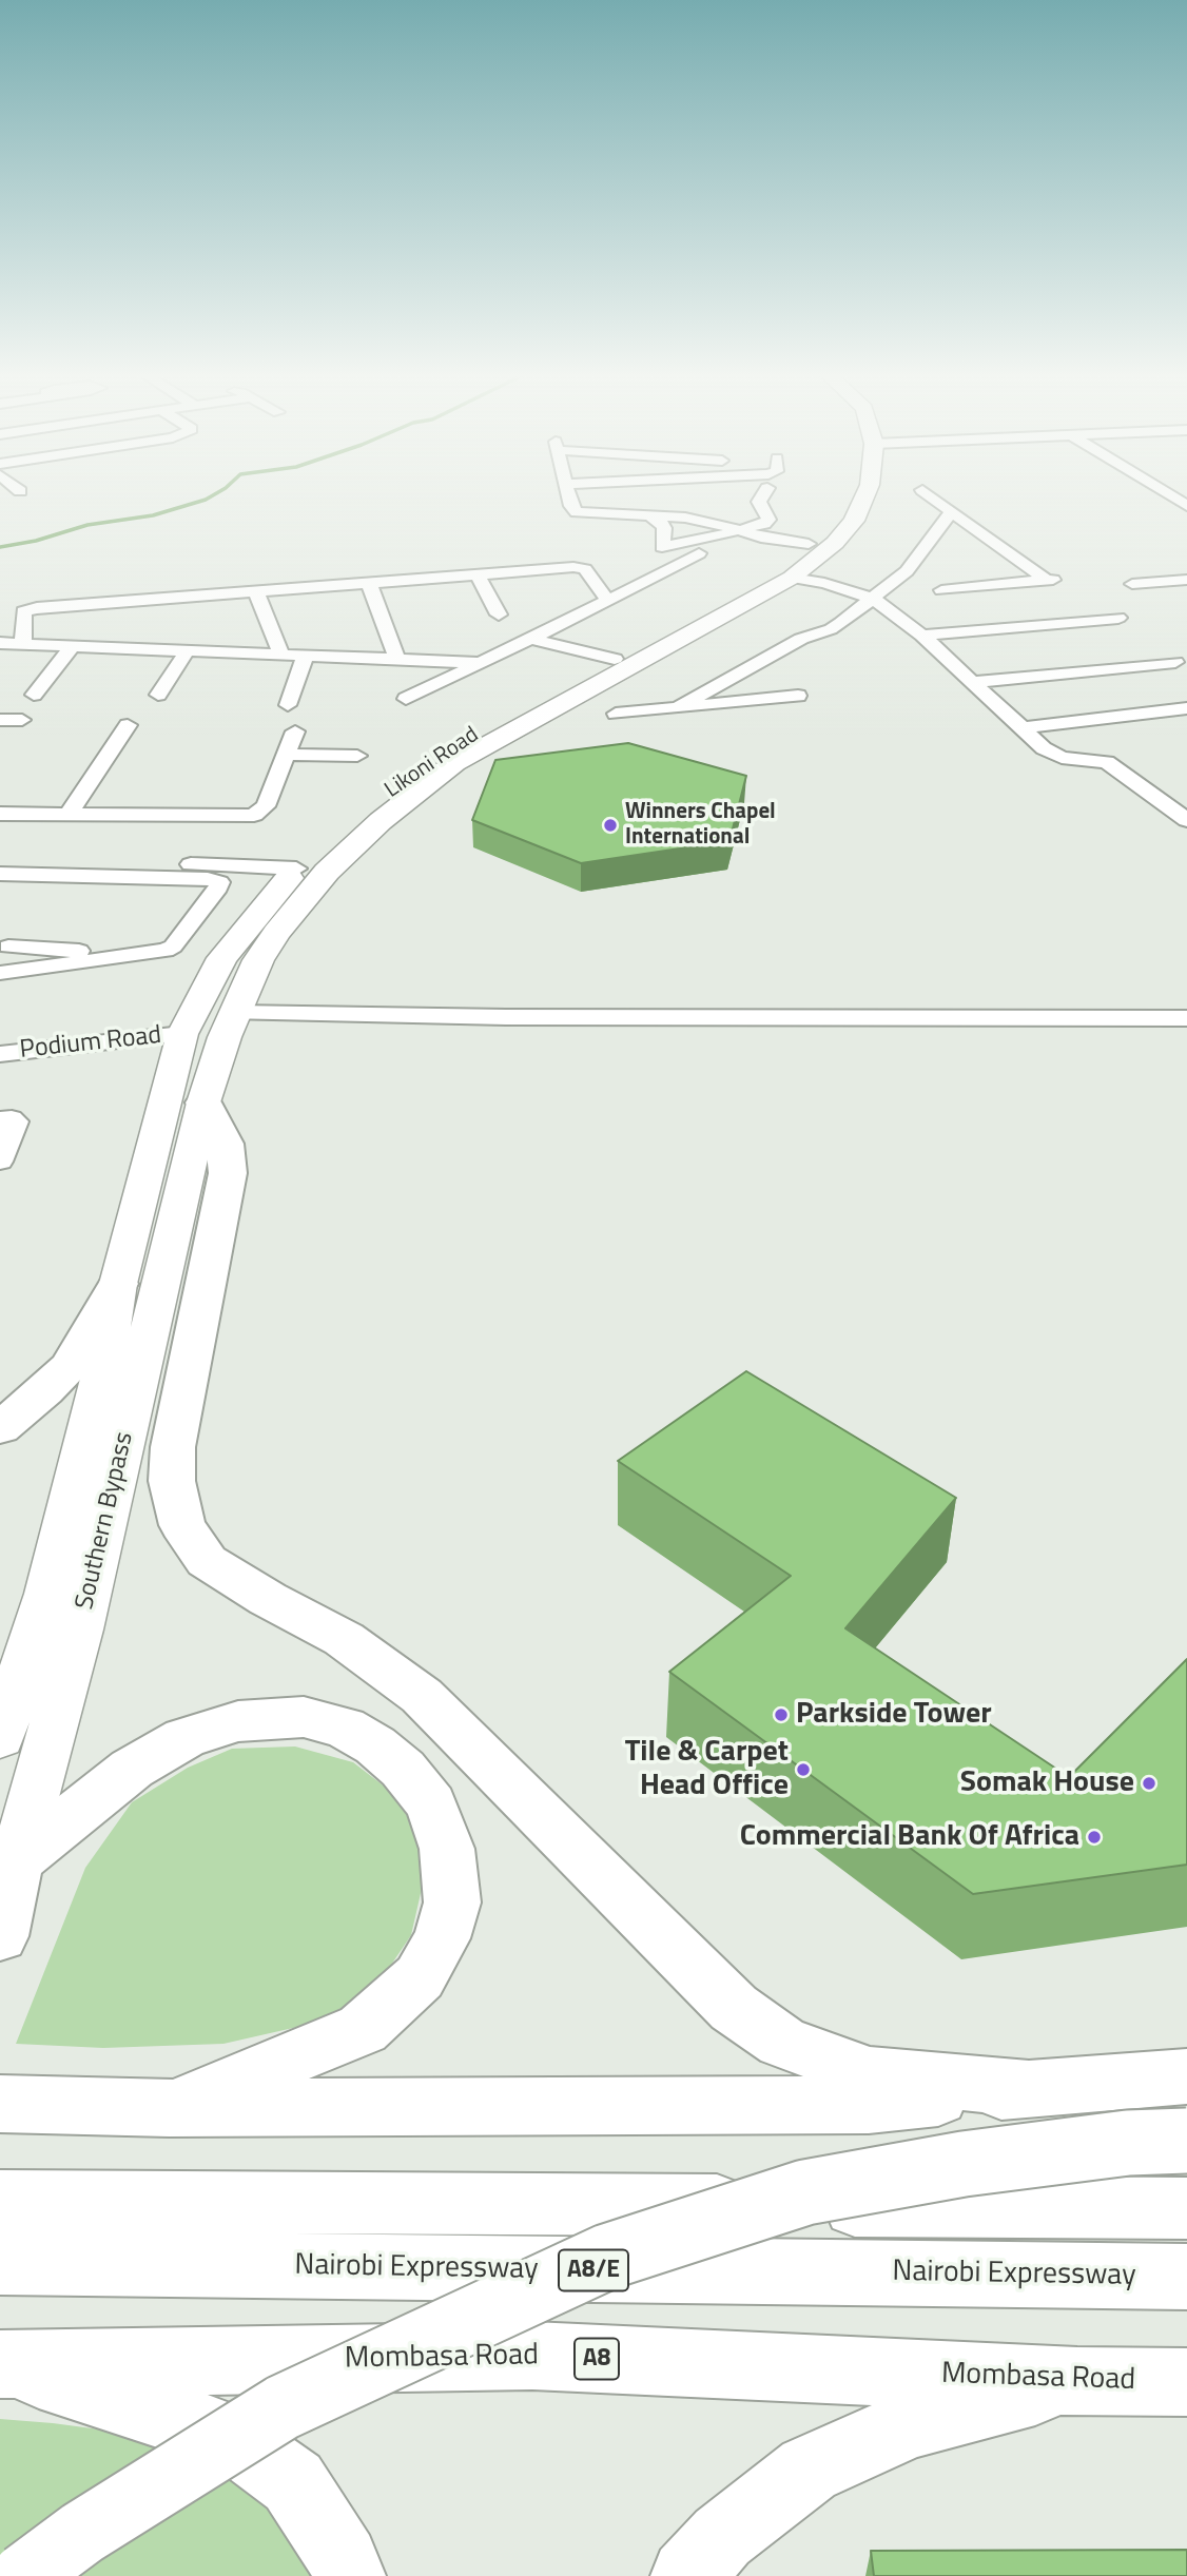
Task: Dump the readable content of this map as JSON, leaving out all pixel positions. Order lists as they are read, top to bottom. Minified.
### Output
{"streets":{"highway":["Southern Bypass","Nairobi Expressway","A8/E","Mombasa Road","A8"],"main road":["Likoni Road"],"street":["Podium Road"]},"crossings":[["Likoni Road","Podium Road"],["Likoni Road","Southern Bypass"]],"places":["Winners Chapel International","Parkside Tower","Tile & Carpet Head Office","Somak House","Commercial Bank Of Africa"]}
